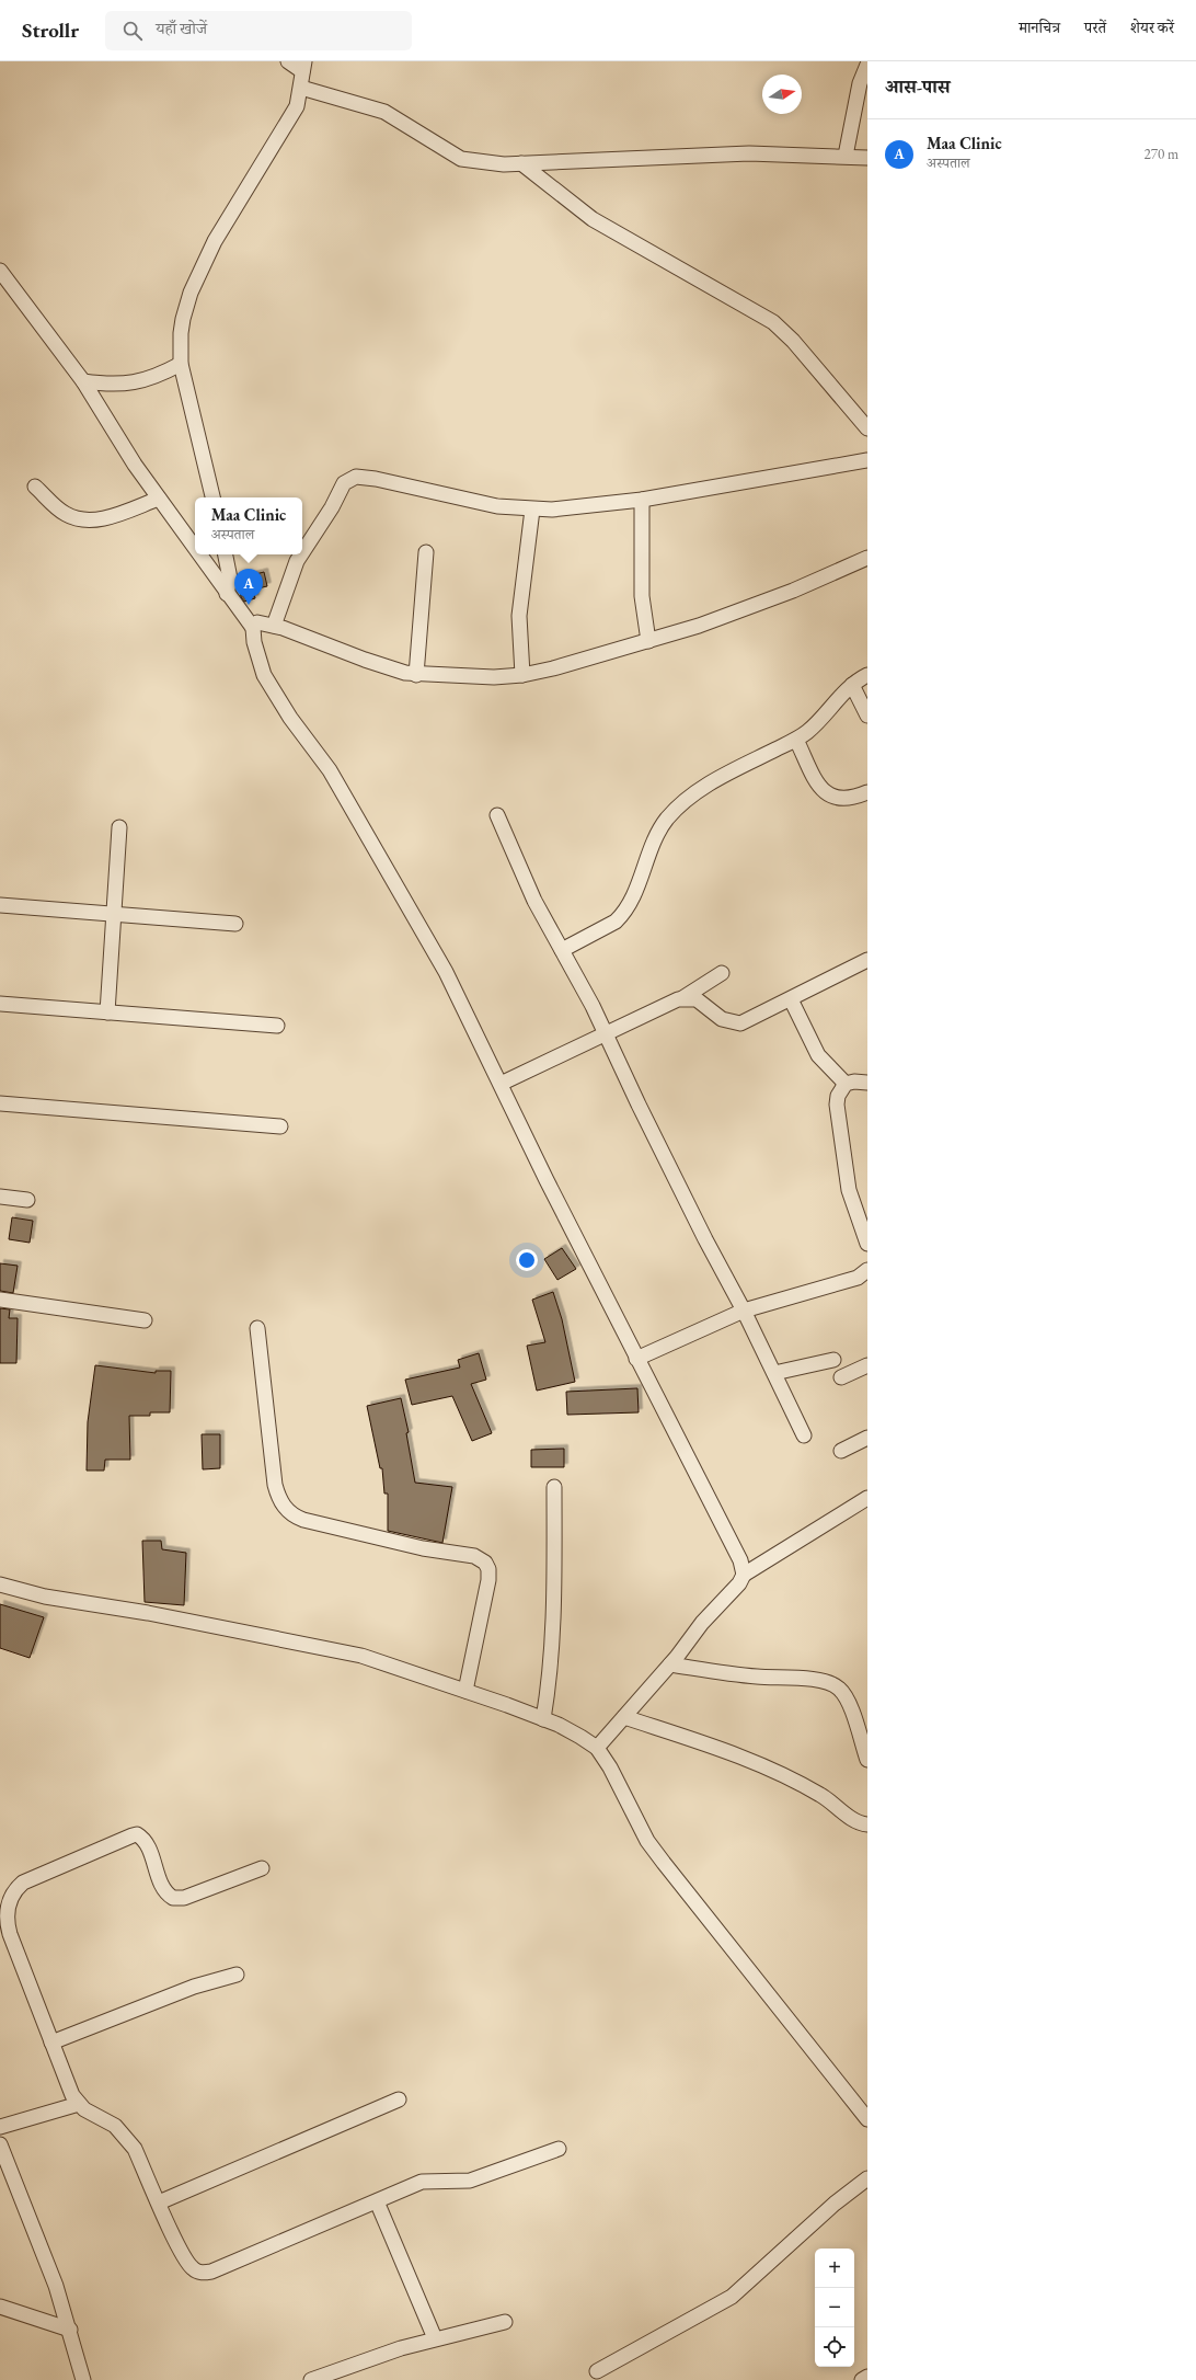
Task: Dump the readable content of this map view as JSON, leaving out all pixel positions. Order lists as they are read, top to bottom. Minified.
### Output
{"north":"right","page":{"header":"Strollr","search":"यहाँ खोजें","nav":["मानचित्र","परतें","शेयर करें"],"heading":"आस-पास","list":[{"mark":"A","name":"Maa Clinic","note":"अस्पताल","value":"270 m"}],"popup":["Maa Clinic","अस्पताल"],"pins":"A","map_buttons":["+","−"]}}
